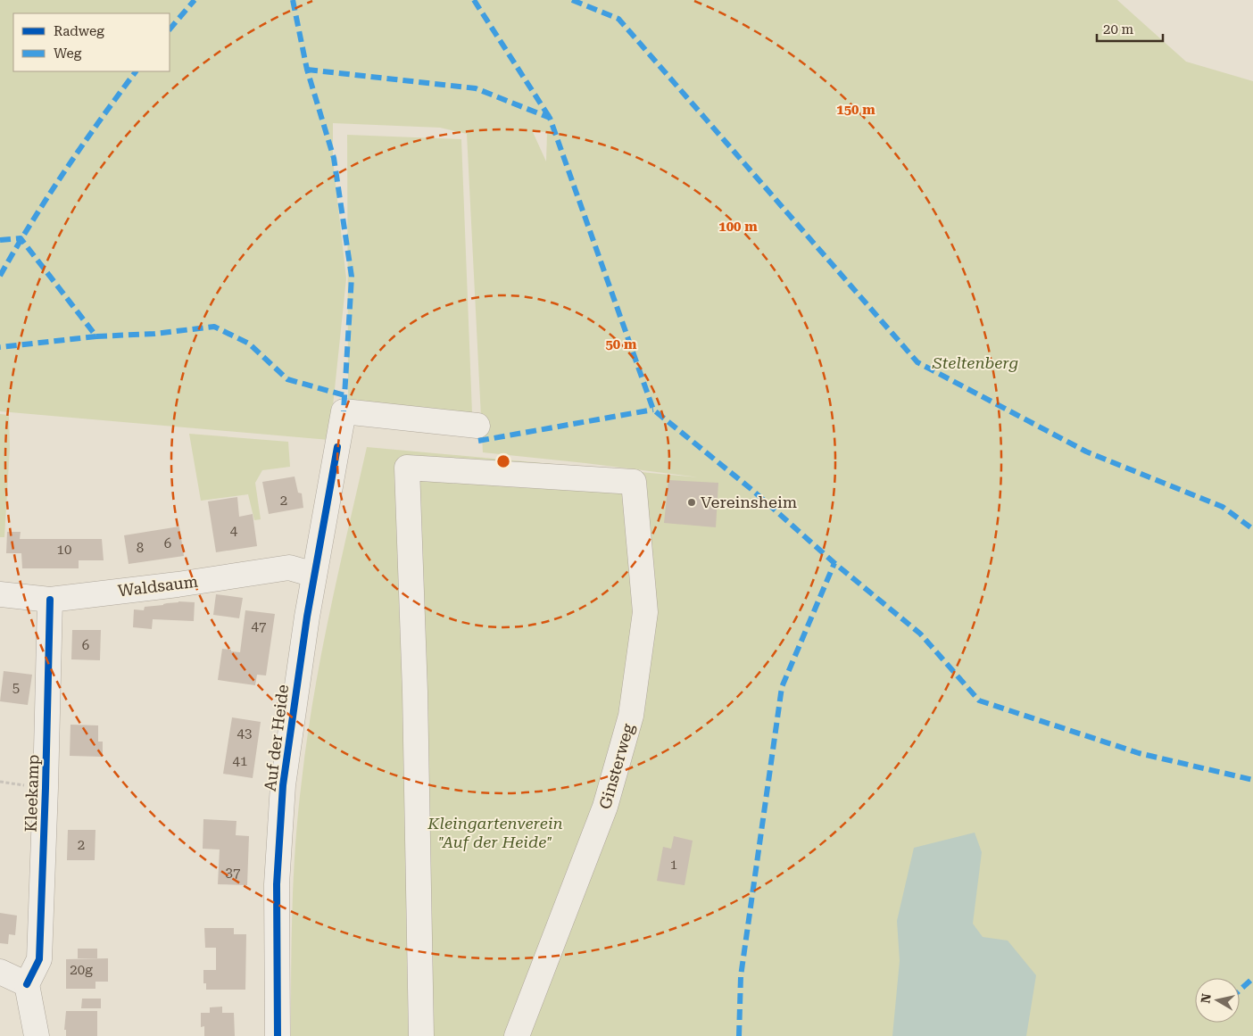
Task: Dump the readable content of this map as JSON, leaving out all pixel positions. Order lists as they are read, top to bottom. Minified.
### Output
{"streets":{"street":["Waldsaum","Auf der Heide","Ginsterweg","Kleekamp"]},"crossings":[["Waldsaum","Auf der Heide"],["Waldsaum","Kleekamp"]],"parks":["Steltenberg","Kleingartenverein \"Auf der Heide\""],"places":["Vereinsheim"],"house_numbers":["2","4","6","8","10","47","6","5","43","41","2","1","37","20g"],"legend":["Radweg","Weg"],"scale_bar":"20 m","north":"left","rings":["150 m","100 m","50 m"]}
